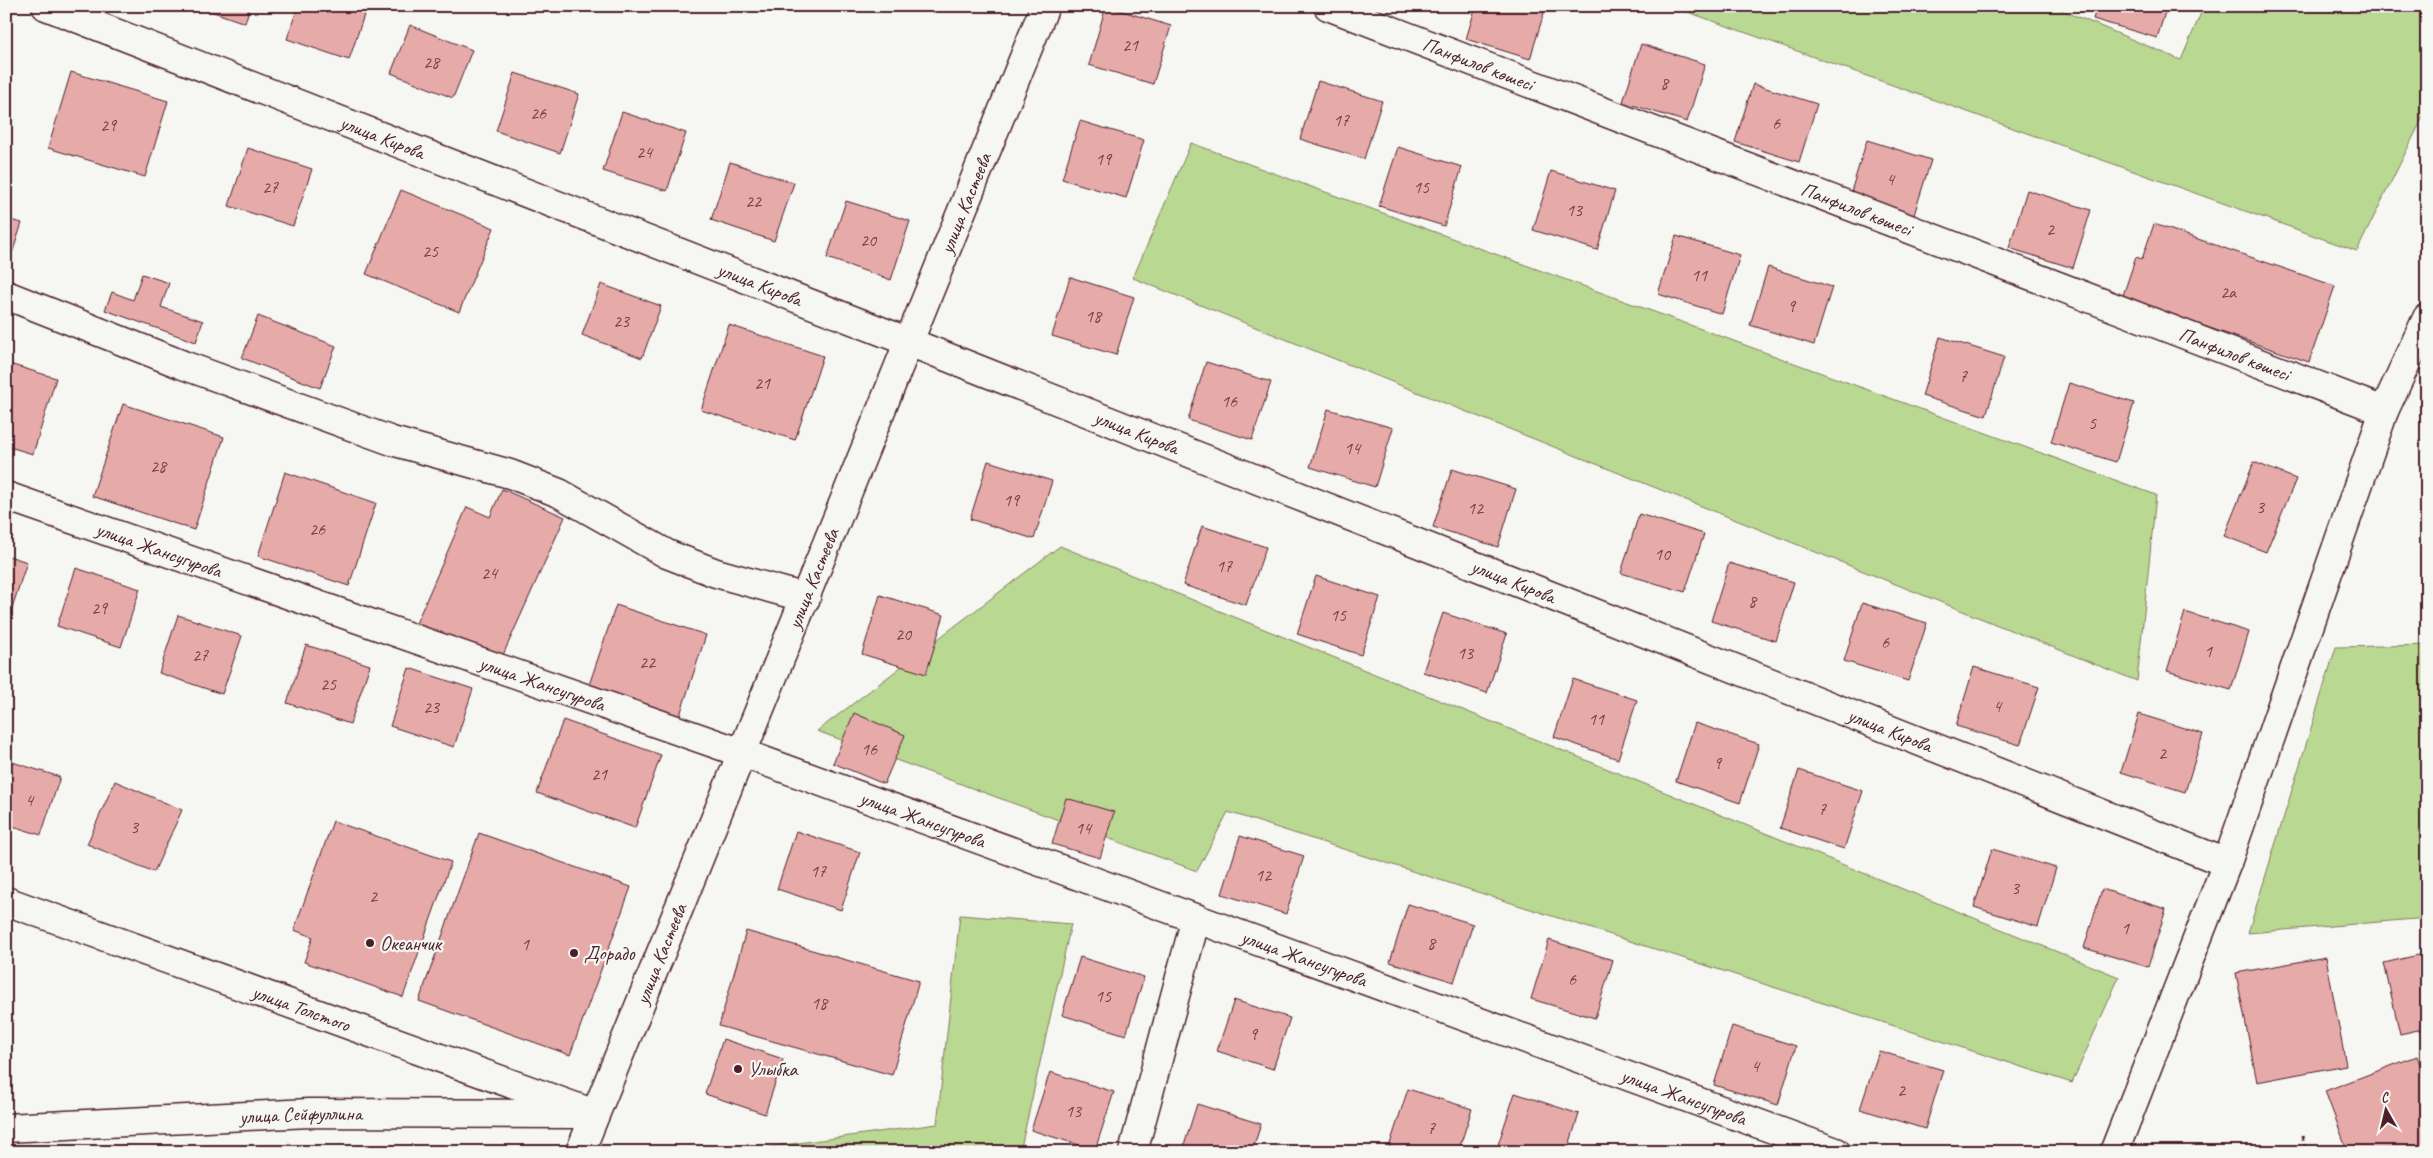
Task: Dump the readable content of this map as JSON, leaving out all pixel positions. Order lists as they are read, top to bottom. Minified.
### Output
{"streets":{"street":["Панфилов көшесі","улица Кирова","улица Кастеева","улица Жансугурова","улица Толстого","улица Сейфуллина"]},"crossings":[["улица Кирова","улица Кастеева"],["улица Кастеева","улица Жансугурова"],["улица Кастеева","улица Толстого"],["улица Кастеева","улица Сейфуллина"],["улица Толстого","улица Сейфуллина"]],"places":["Океанчик","Дорадо","Улыбка"],"house_numbers":["21","28","8","26","17","6","29","24","19","4","27","15","22","13","2","20","25","11","2а","9","18","23","7","21","16","5","14","28","19","3","12","26","10","17","24","8","29","15","20","6","1","13","27","22","25","4","23","11","16","2","9","21","4","7","3","14","17","12","3","2","1","8","1","6","15","18","9","4","2","13","7"],"north":"top"}
